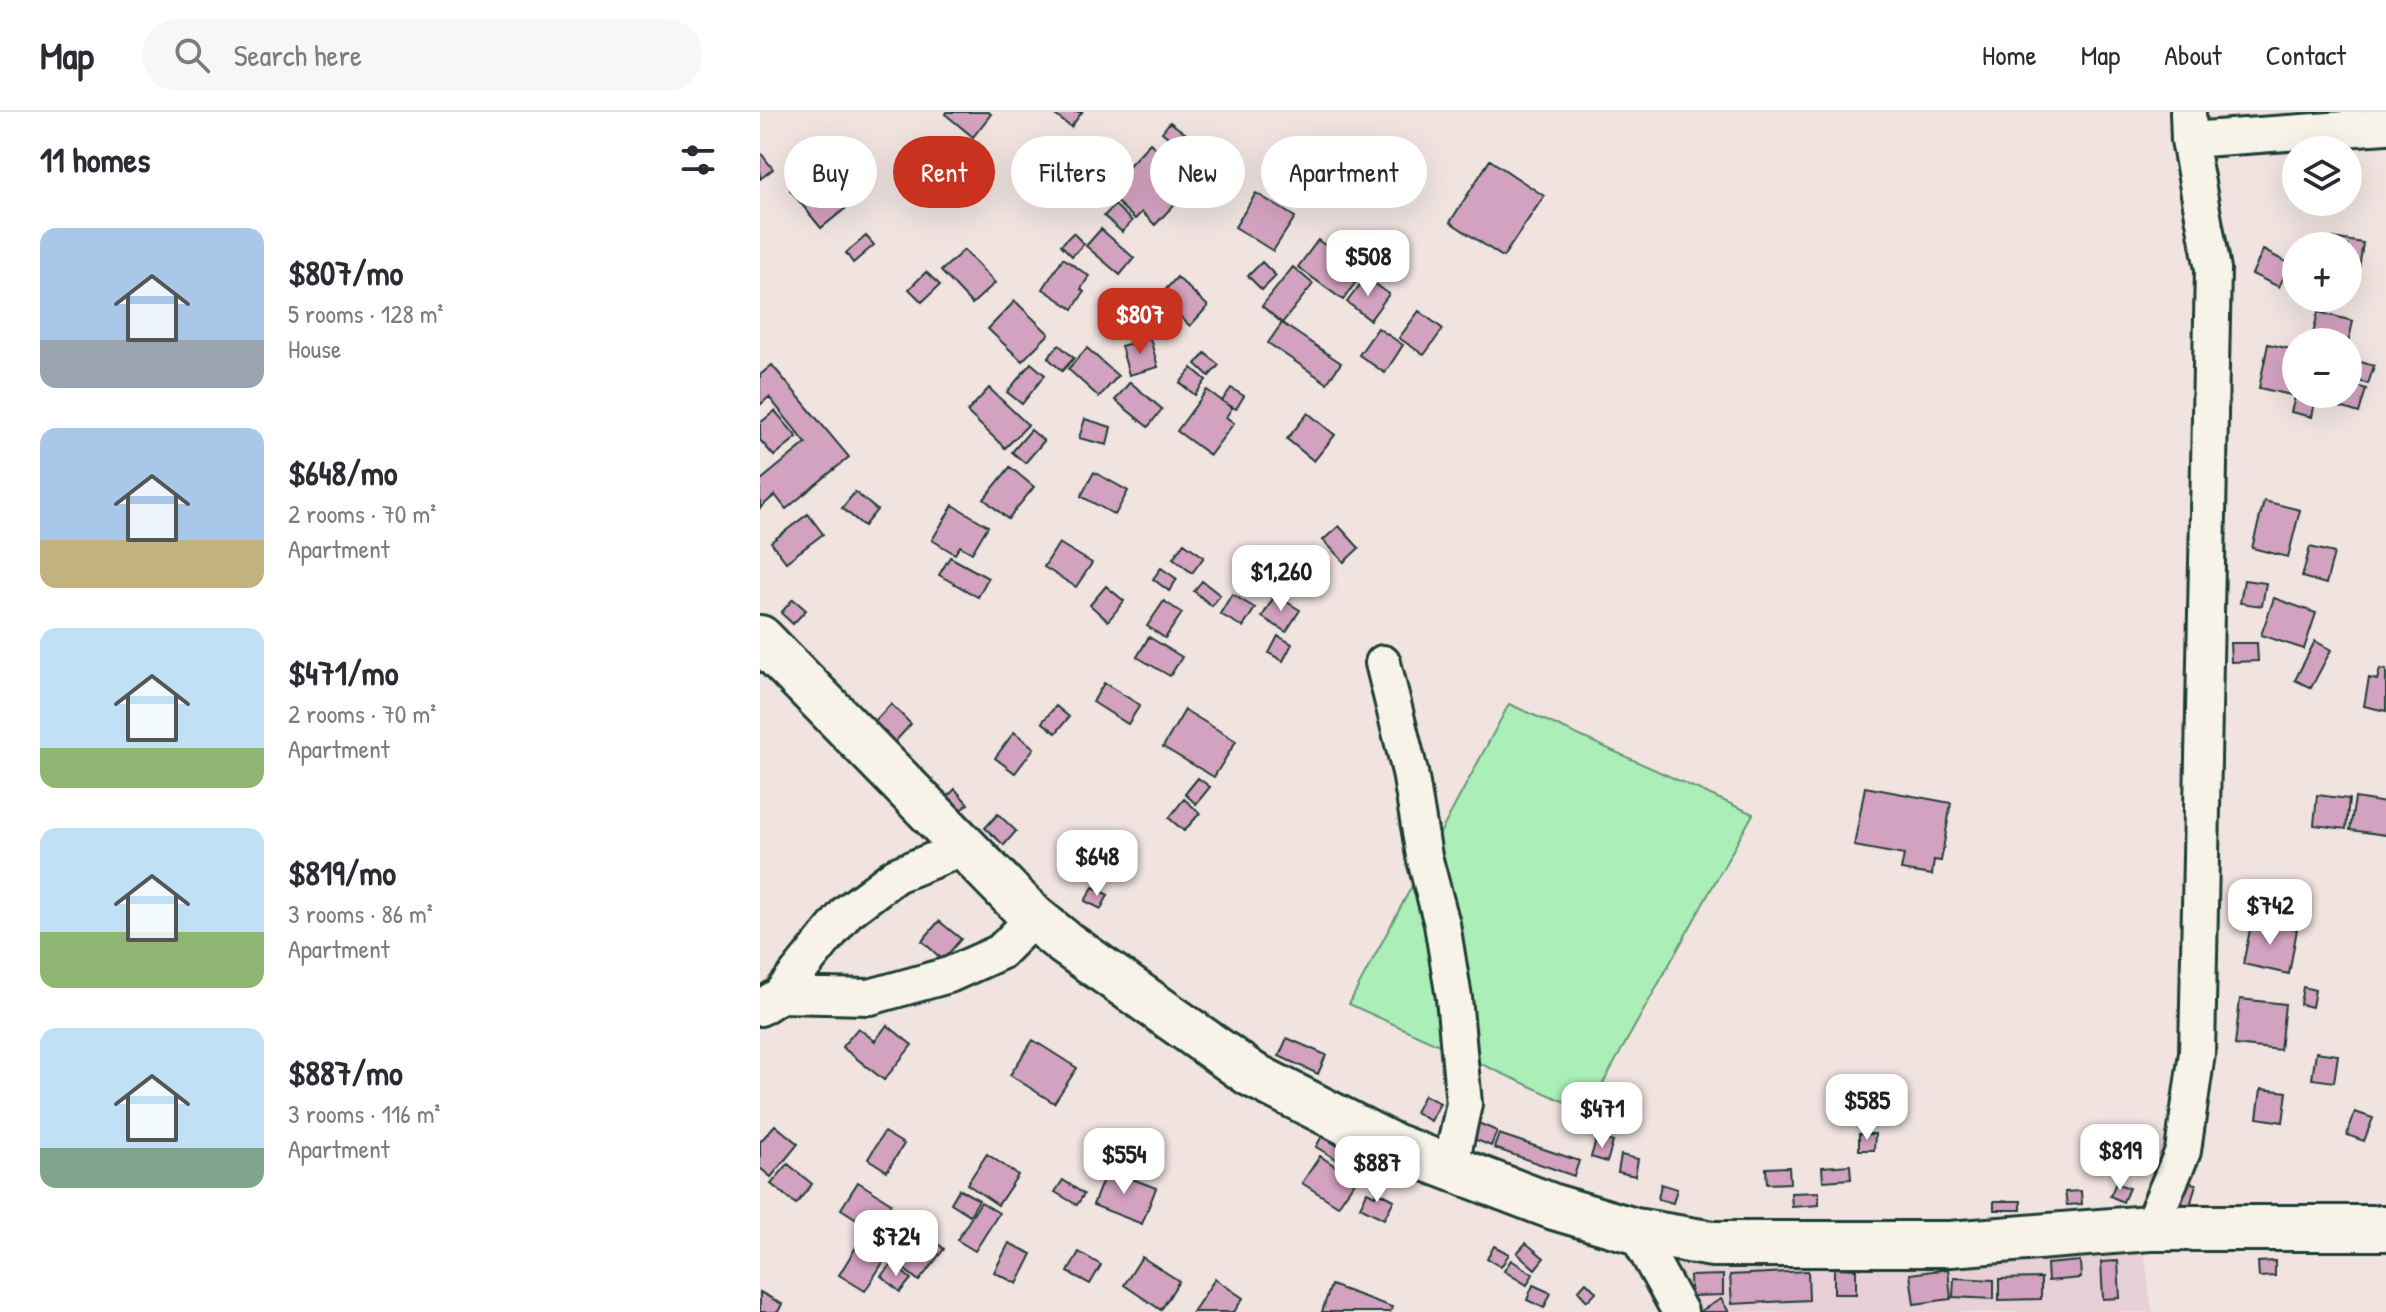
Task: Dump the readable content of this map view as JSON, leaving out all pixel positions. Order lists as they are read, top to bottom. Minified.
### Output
{"page":{"header":"Map","search":"Search here","nav":["Home","Map","About","Contact"],"heading":"11 homes","map_buttons":["+","−"],"chip":["Buy","Rent","Filters","New","Apartment"],"list":[{"name":"$807/mo","note":"5 rooms · 128 m² · House"},{"name":"$648/mo","note":"2 rooms · 70 m² · Apartment"},{"name":"$471/mo","note":"2 rooms · 70 m² · Apartment"},{"name":"$819/mo","note":"3 rooms · 86 m² · Apartment"},{"name":"$887/mo","note":"3 rooms · 116 m² · Apartment"}],"price":["$508","$807","$1,260","$648","$742","$585","$471","$819","$554","$887","$724"]}}
